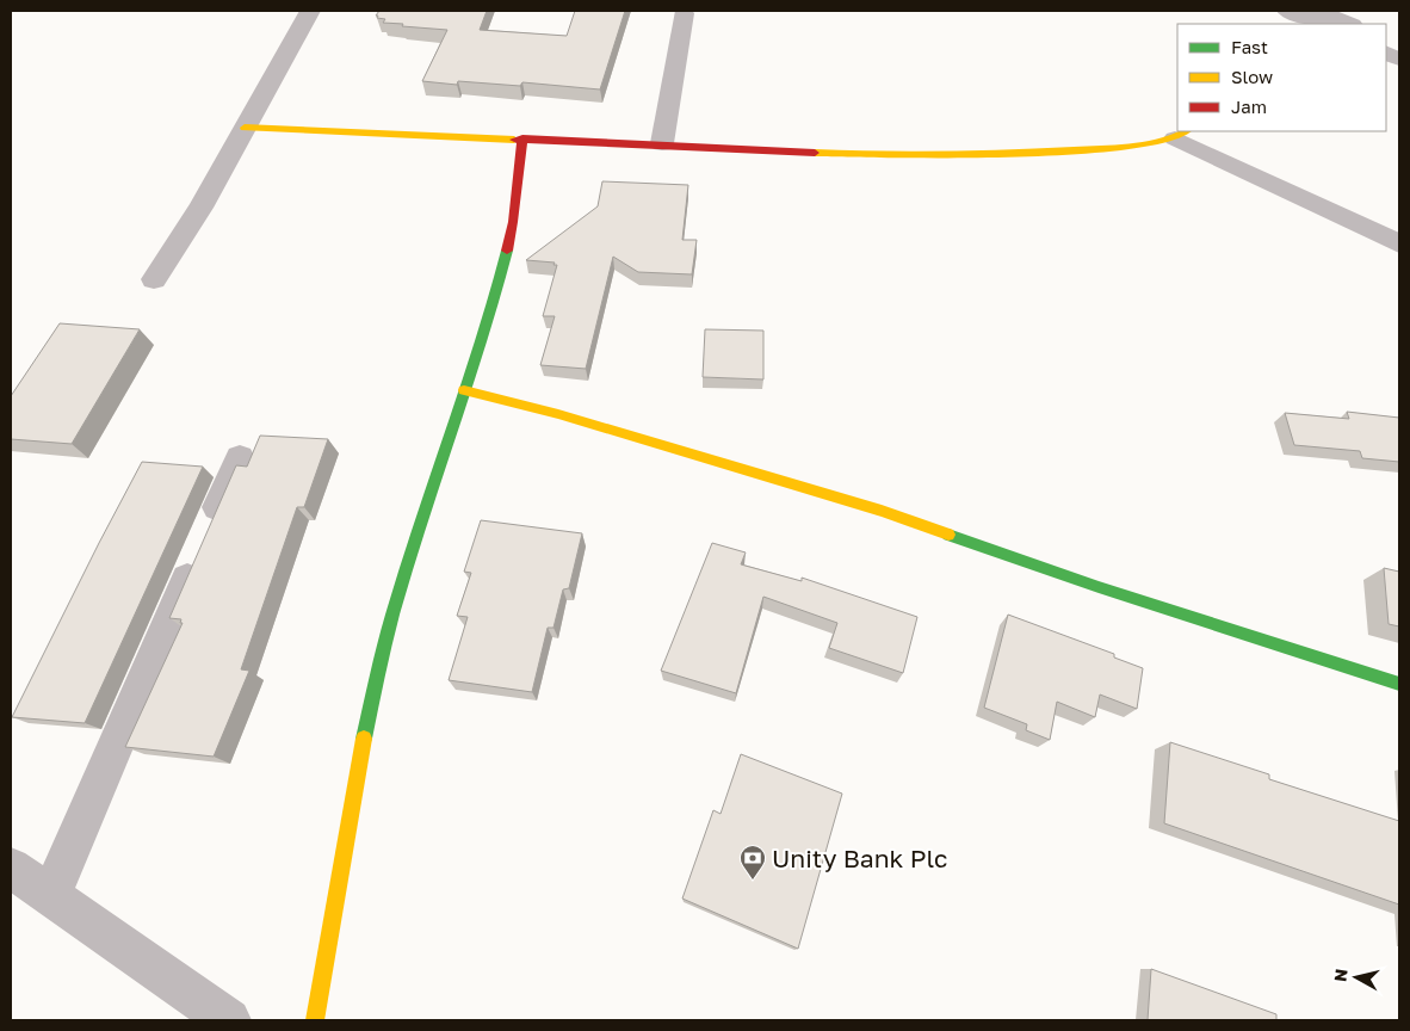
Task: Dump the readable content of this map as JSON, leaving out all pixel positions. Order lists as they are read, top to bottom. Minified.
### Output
{"places":{"bank":["Unity Bank Plc"]},"legend":["Fast","Slow","Jam"],"north":"left"}
